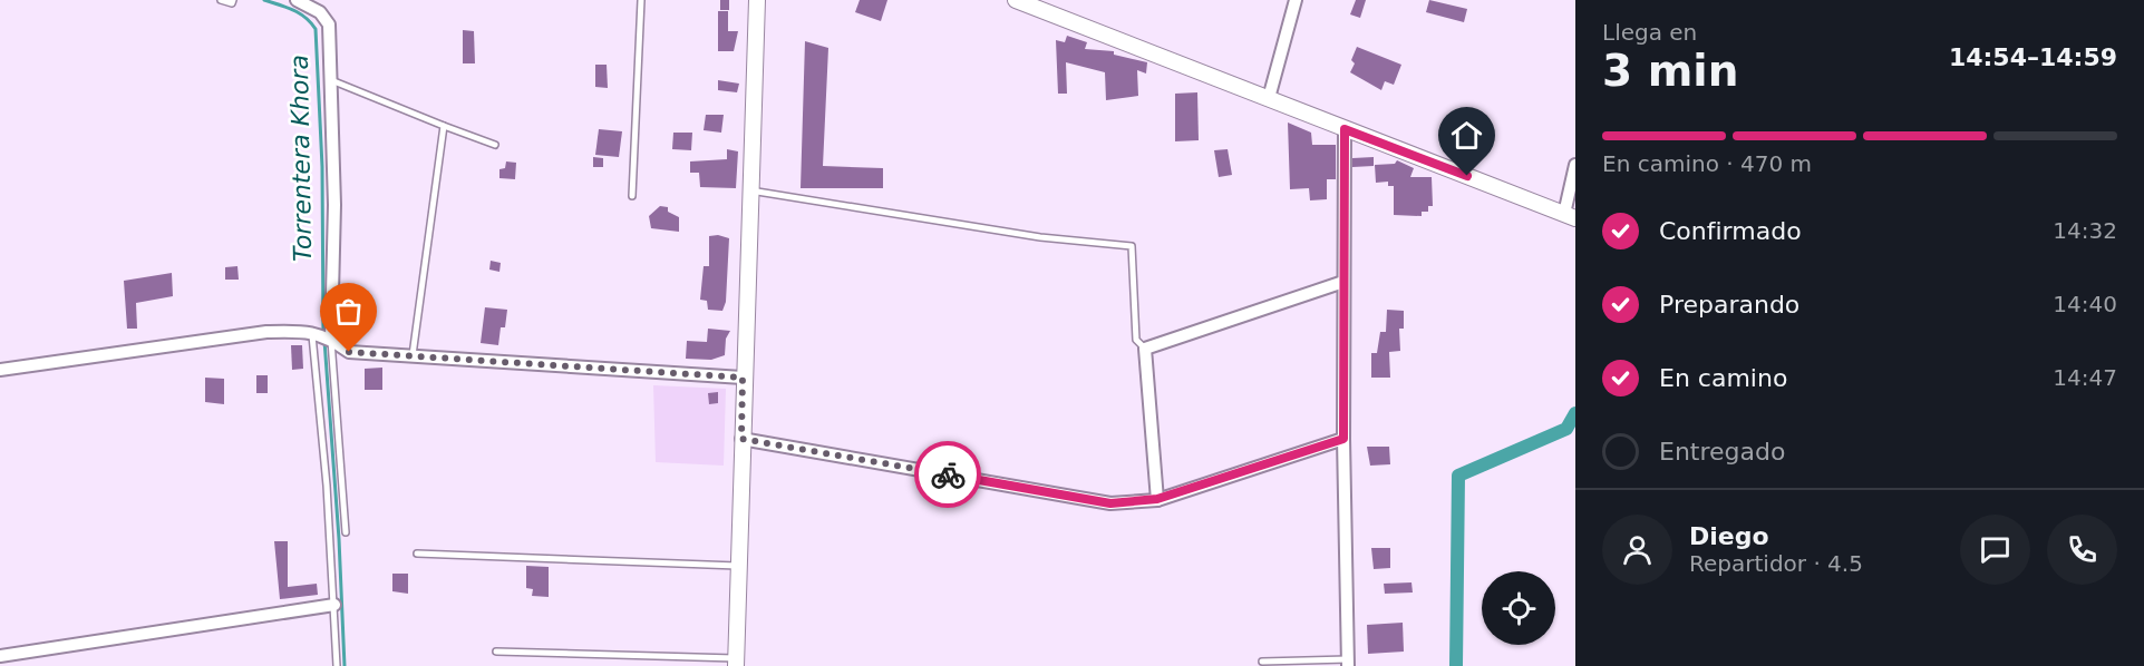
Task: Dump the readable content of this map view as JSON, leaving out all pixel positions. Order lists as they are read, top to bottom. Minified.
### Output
{"water":["Torrentera Khora"],"page":{"heading":["3 min","Llega en","14:54–14:59"],"panel":["Diego","Repartidor · 4.5"],"bar":"En camino · 470 m","list":[["Confirmado","14:32"],["Preparando","14:40"],["En camino","14:47"],"Entregado"]}}
